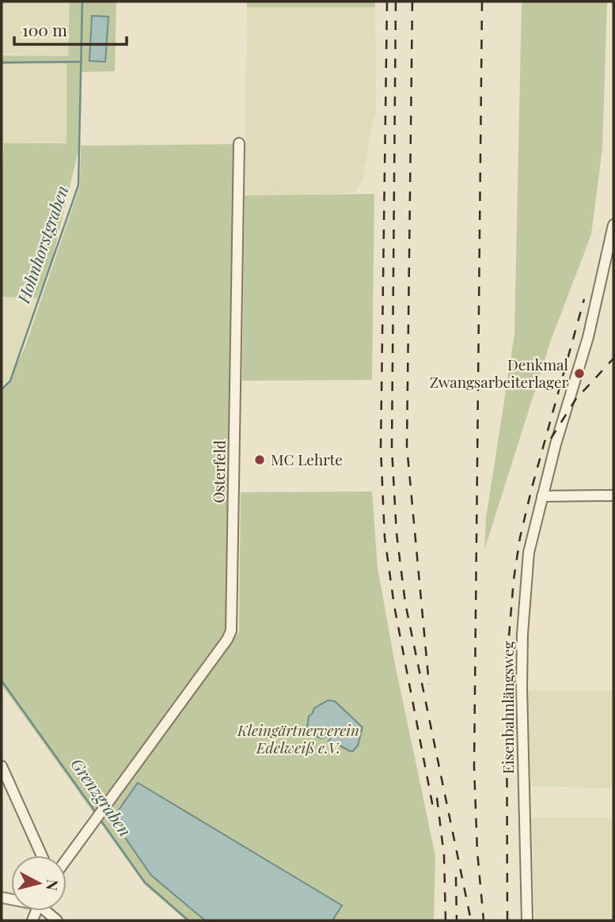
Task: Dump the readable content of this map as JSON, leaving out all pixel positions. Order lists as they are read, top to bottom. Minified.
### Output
{"streets":{"street":["Osterfeld","Eisenbahnlängsweg"]},"water":["Hohnhorstgraben","Grenzgraben"],"parks":["Kleingärtnerverein Edelweiß e.V."],"places":["Denkmal Zwangsarbeiterlager","MC Lehrte"],"scale_bar":"100 m","north":"right"}
